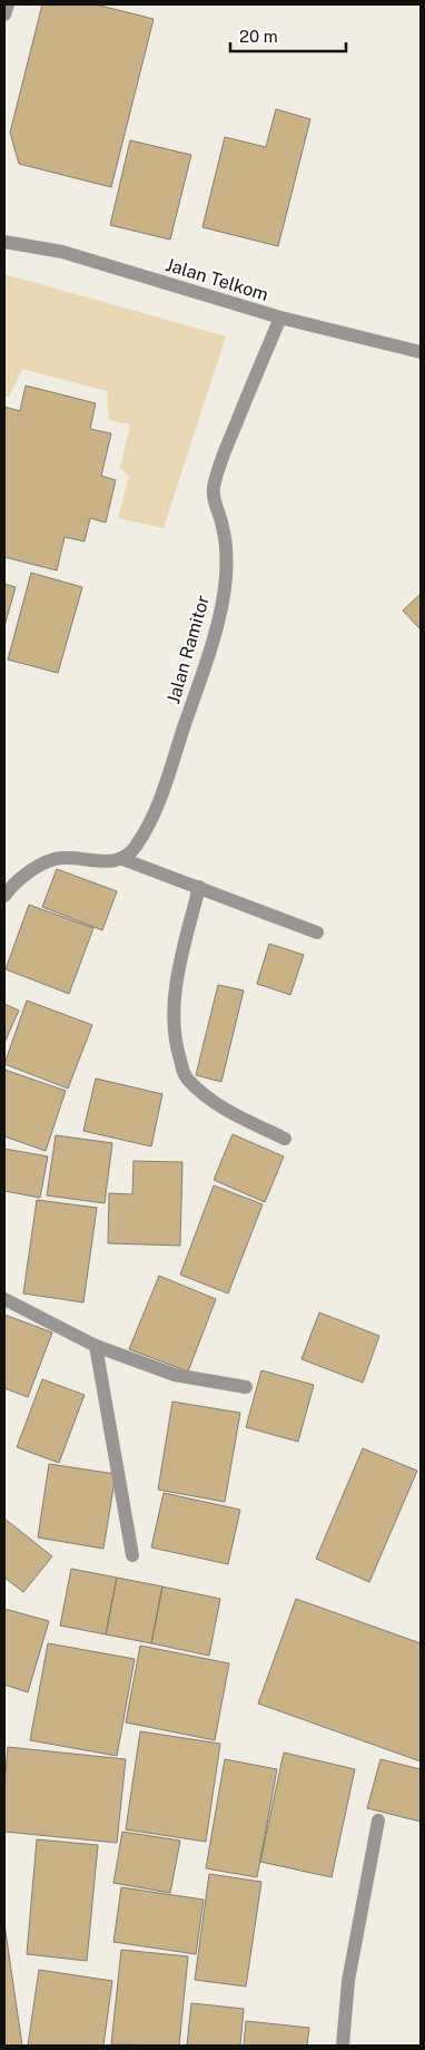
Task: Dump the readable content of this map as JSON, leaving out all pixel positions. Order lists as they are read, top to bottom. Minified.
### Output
{"streets":{"street":["Jalan Telkom","Jalan Ramitor"]},"crossings":[["Jalan Telkom","Jalan Ramitor"]],"scale_bar":"20 m"}
